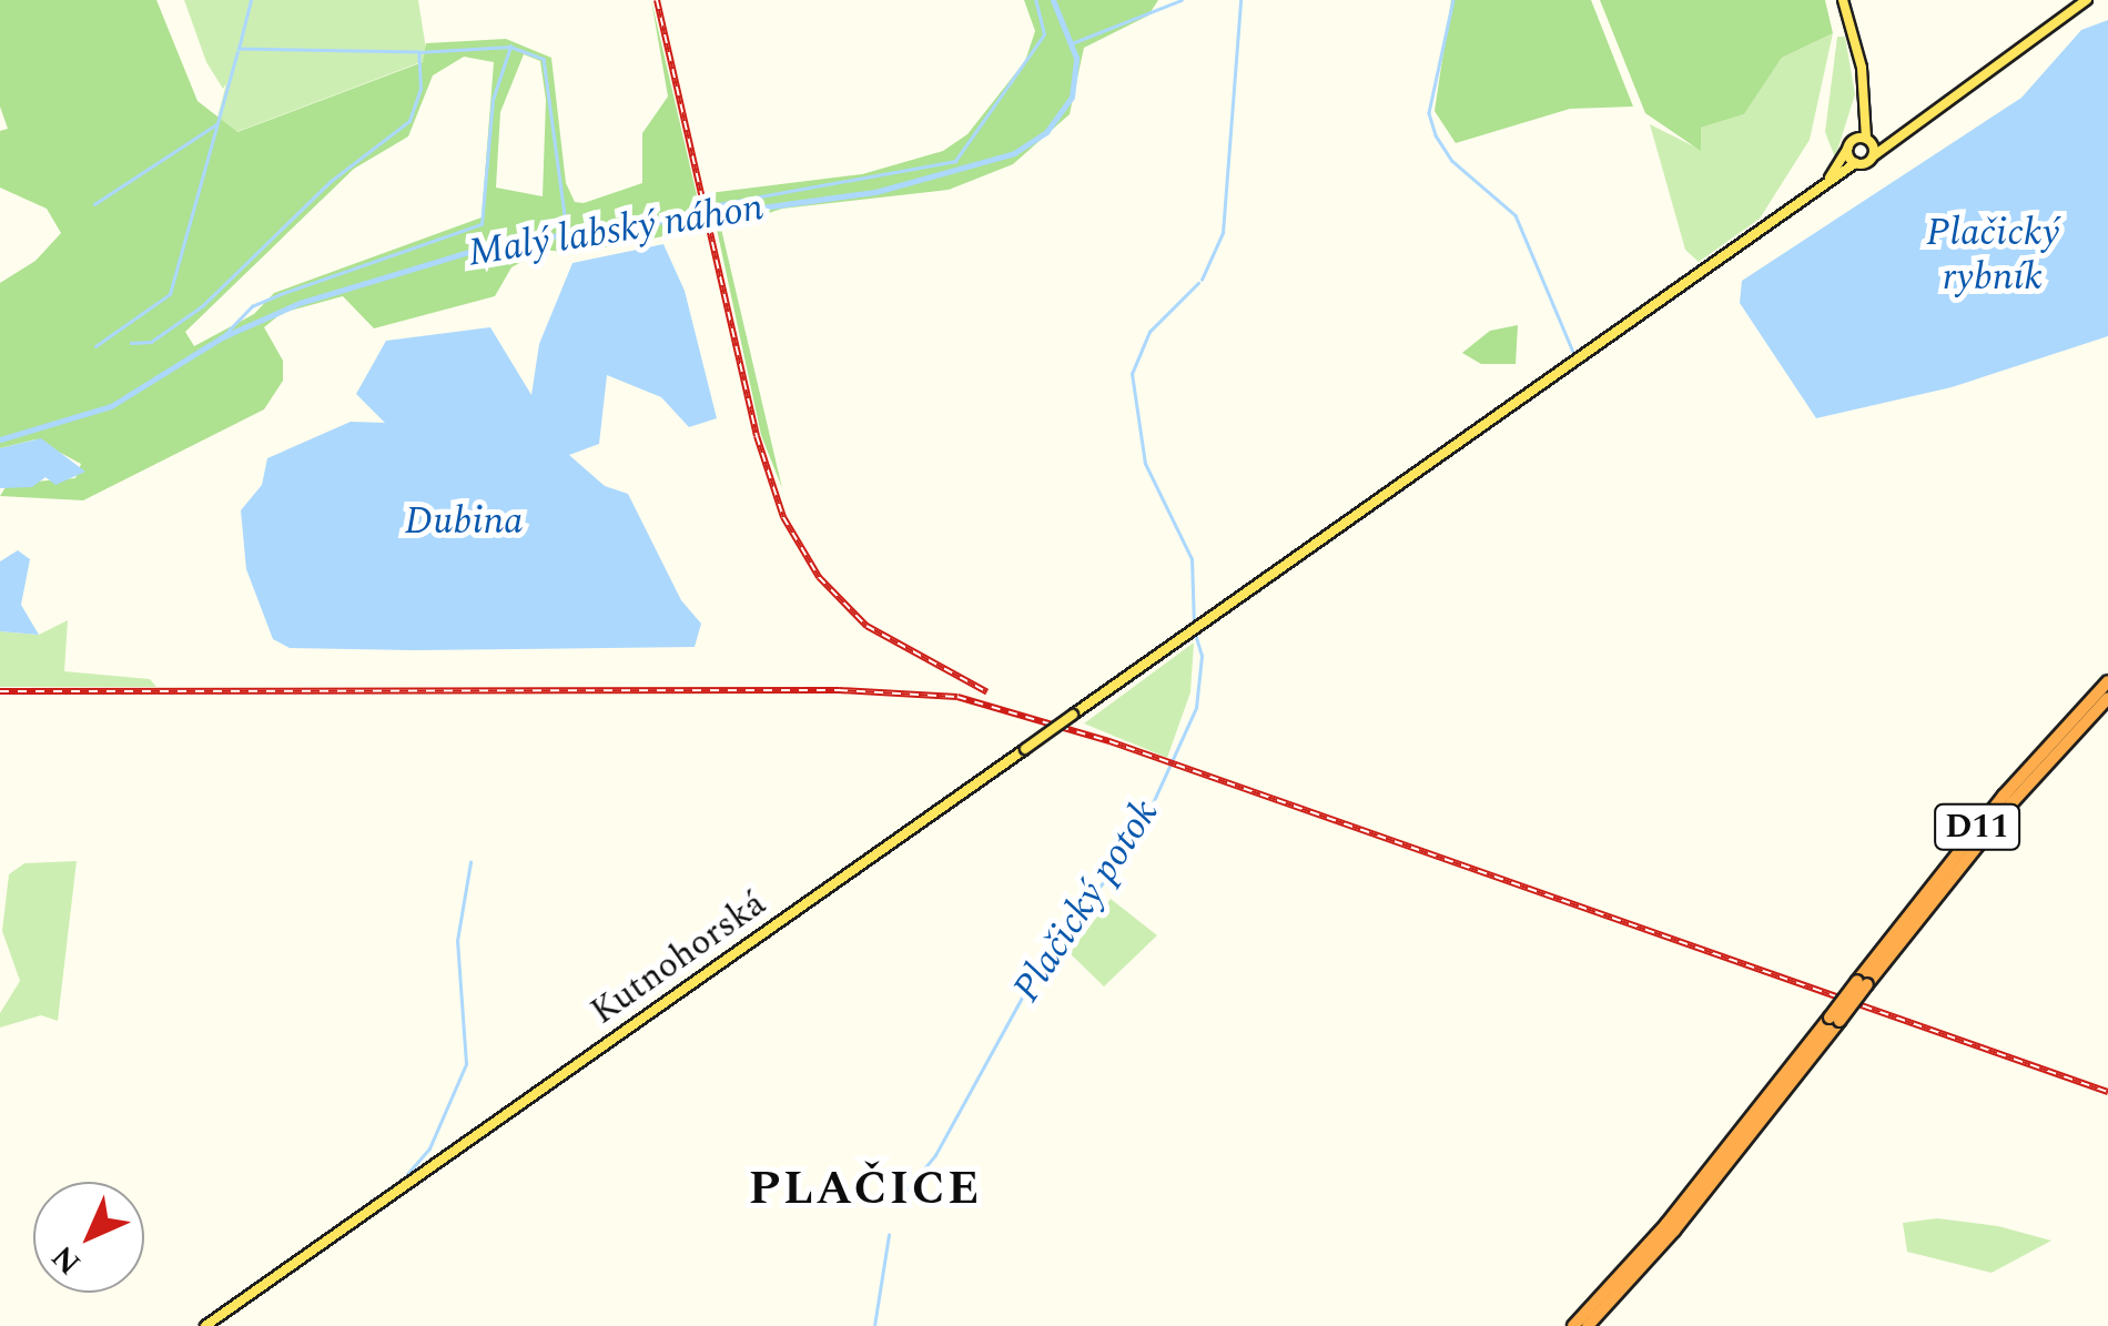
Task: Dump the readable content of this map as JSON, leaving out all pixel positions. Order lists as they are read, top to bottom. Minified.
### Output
{"streets":{"highway":["D11"],"main road":["Kutnohorská"]},"districts":["PLAČICE"],"water":["Malý labský náhon","Plačický rybník","Dubina","Plačický potok"],"north":"bottom left"}
